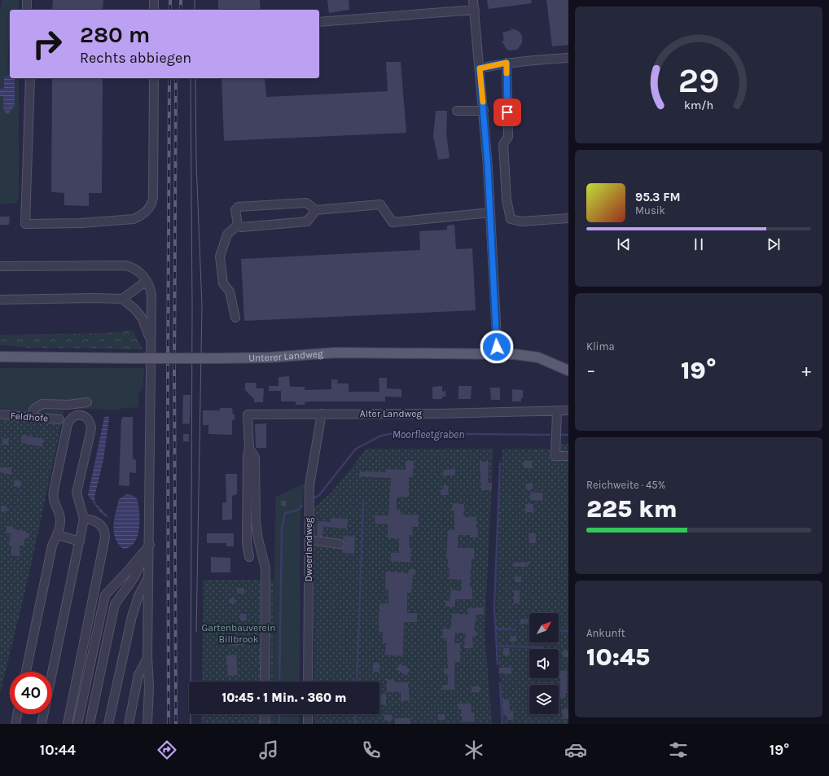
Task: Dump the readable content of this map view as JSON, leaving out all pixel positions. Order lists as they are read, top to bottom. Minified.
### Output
{"streets":{"main road":["Unterer Landweg"],"street":["Alter Landweg","Feldhofe","Dweerlandweg"]},"crossings":[["Alter Landweg","Dweerlandweg"]],"water":["Moorfleetgraben"],"parks":["Gartenbauverein Billbrook"],"north":"top right","page":{"turn":["280 m","Rechts abbiegen"],"song":["95.3 FM","Musik"],"tile":["Klima",["Reichweite · 45%","225 km"],["Ankunft","10:45"]],"heat":["−","19°","+"],"limit":"40","trip":"10:45 · 1 Min. · 360 m","tabs":["10:44","19°"],"gauge":["29","km/h"]}}
